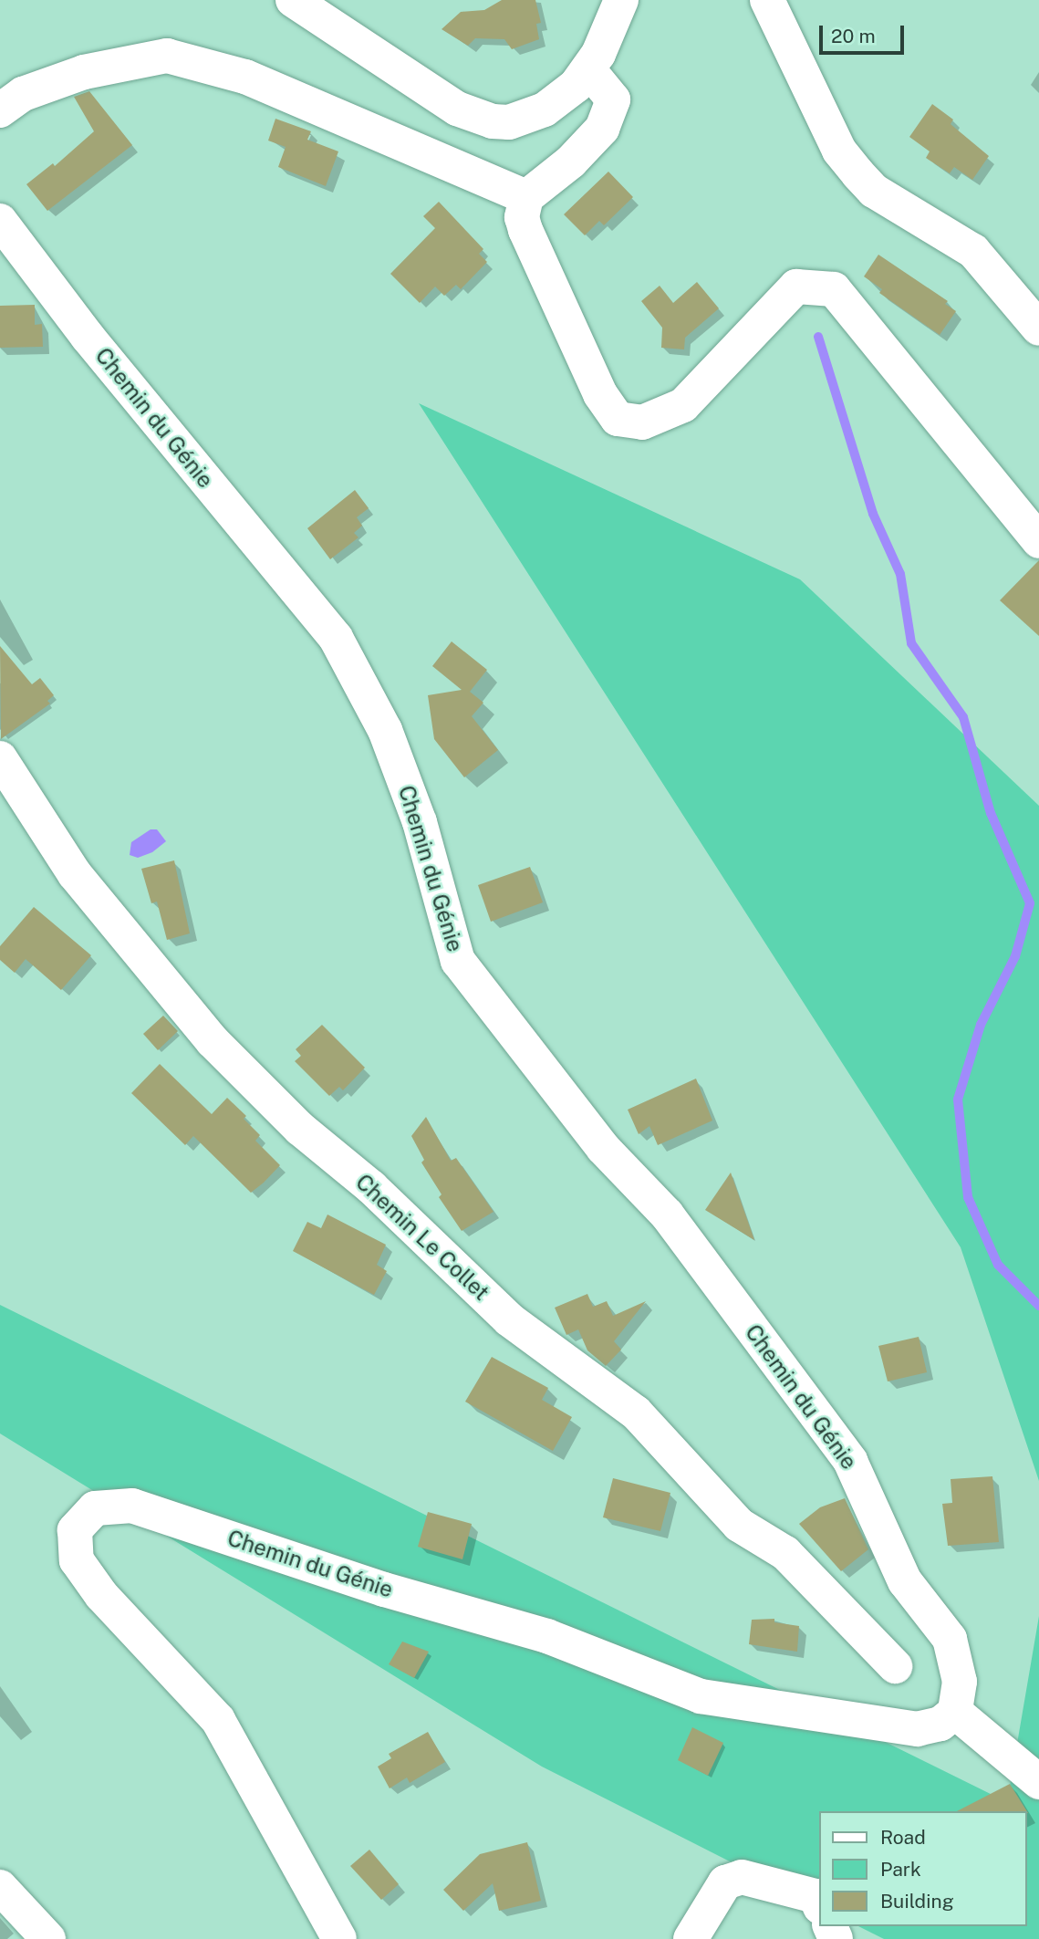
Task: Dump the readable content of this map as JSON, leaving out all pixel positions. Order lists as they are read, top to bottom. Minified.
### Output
{"streets":{"street":["Chemin du Génie","Chemin Le Collet"]},"legend":["Road","Park","Building"],"scale_bar":"20 m"}
